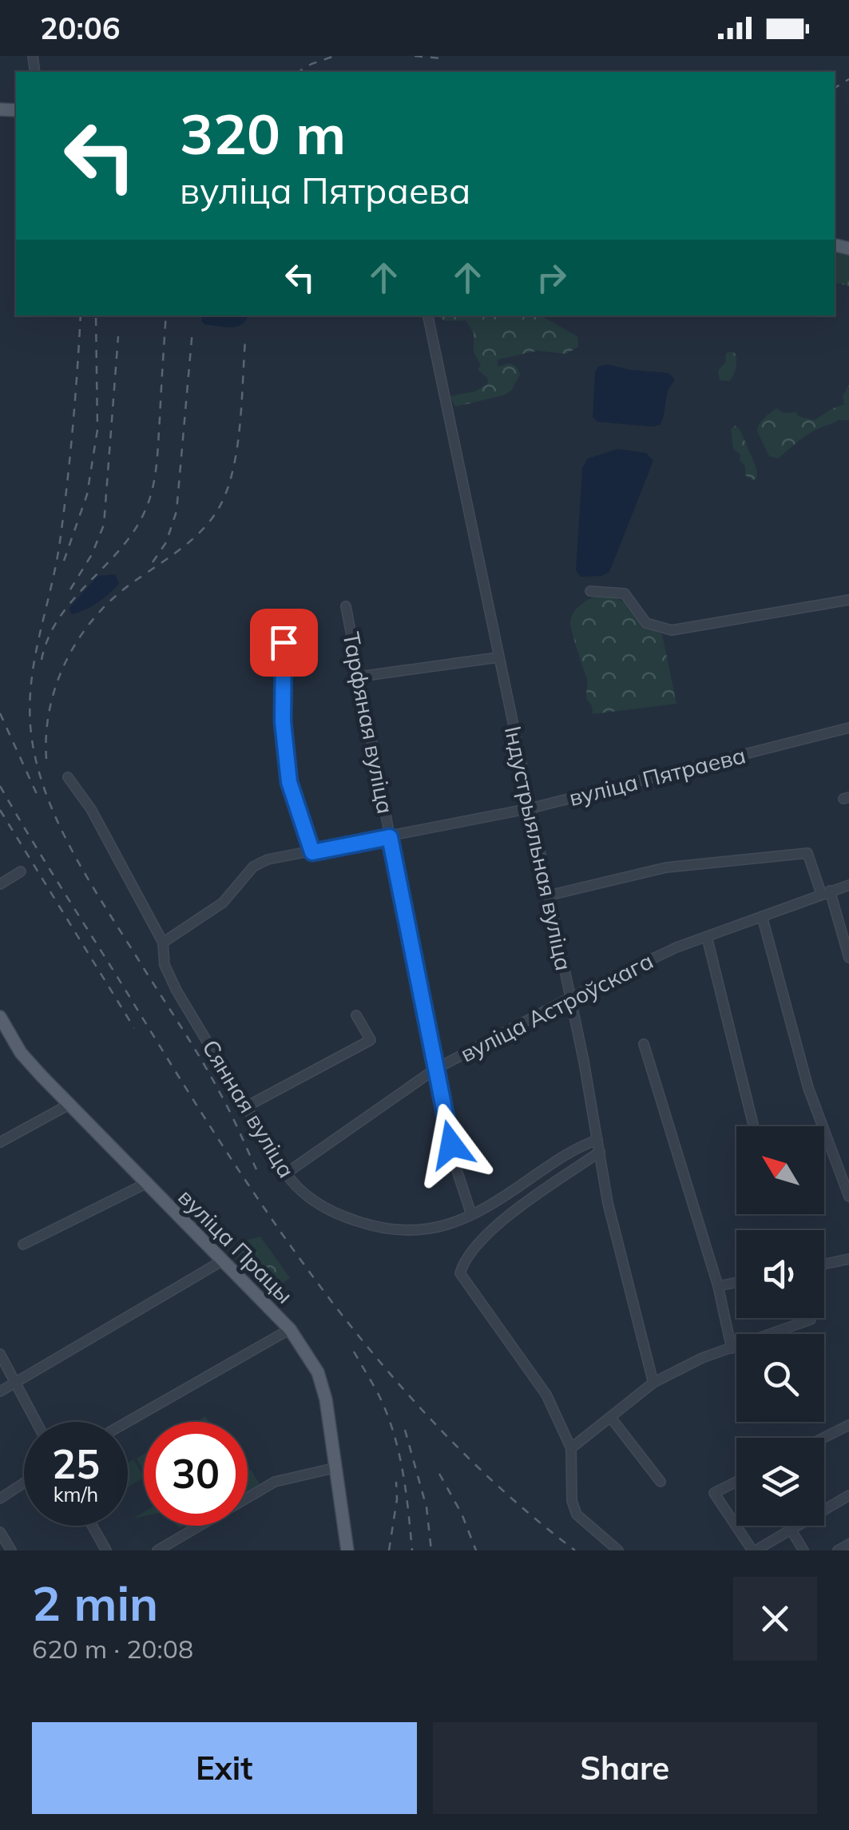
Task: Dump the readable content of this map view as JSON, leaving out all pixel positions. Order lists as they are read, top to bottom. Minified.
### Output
{"streets":{"main road":["вуліца Працы"],"street":["Тарфяная вуліца","вуліца Пятраева","Індустрыяльная вуліца","вуліца Астроўскага","Сянная вуліца"]},"crossings":[["Тарфяная вуліца","вуліца Пятраева"],["Тарфяная вуліца","вуліца Астроўскага"],["Тарфяная вуліца","Сянная вуліца"],["вуліца Пятраева","Індустрыяльная вуліца"],["вуліца Пятраева","Сянная вуліца"],["Індустрыяльная вуліца","вуліца Астроўскага"],["Індустрыяльная вуліца","Сянная вуліца"],["вуліца Астроўскага","Сянная вуліца"]],"north":"top left","page":{"status":"20:06","turn":["320 m","вуліца Пятраева"],"speed":"25 km/h","limit":"30","heading":["2 min","620 m · 20:08"],"buttons":["Exit","Share"]}}
